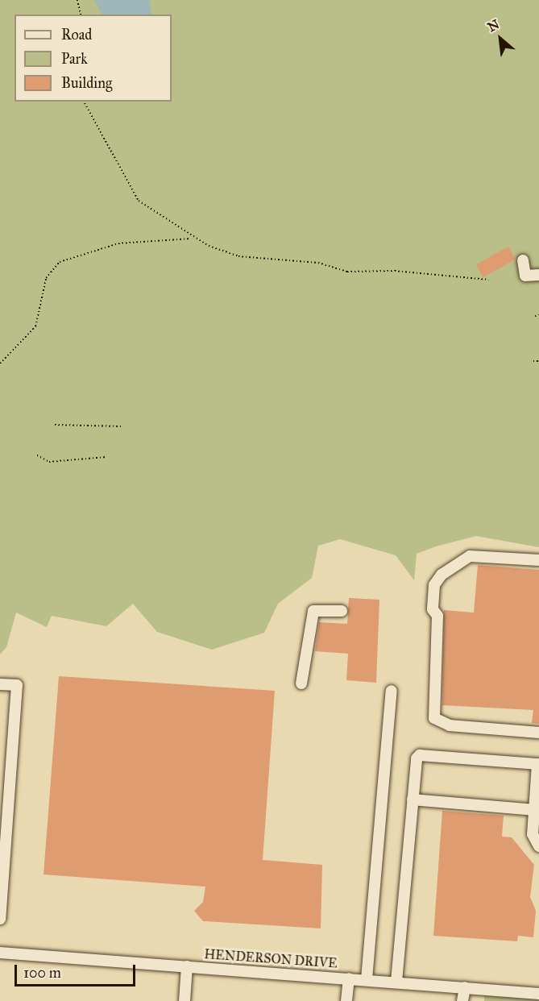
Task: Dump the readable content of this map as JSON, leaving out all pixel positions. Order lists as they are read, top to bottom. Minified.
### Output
{"streets":{"street":["HENDERSON DRIVE"]},"legend":["Road","Park","Building"],"scale_bar":"100 m","north":"top left"}
